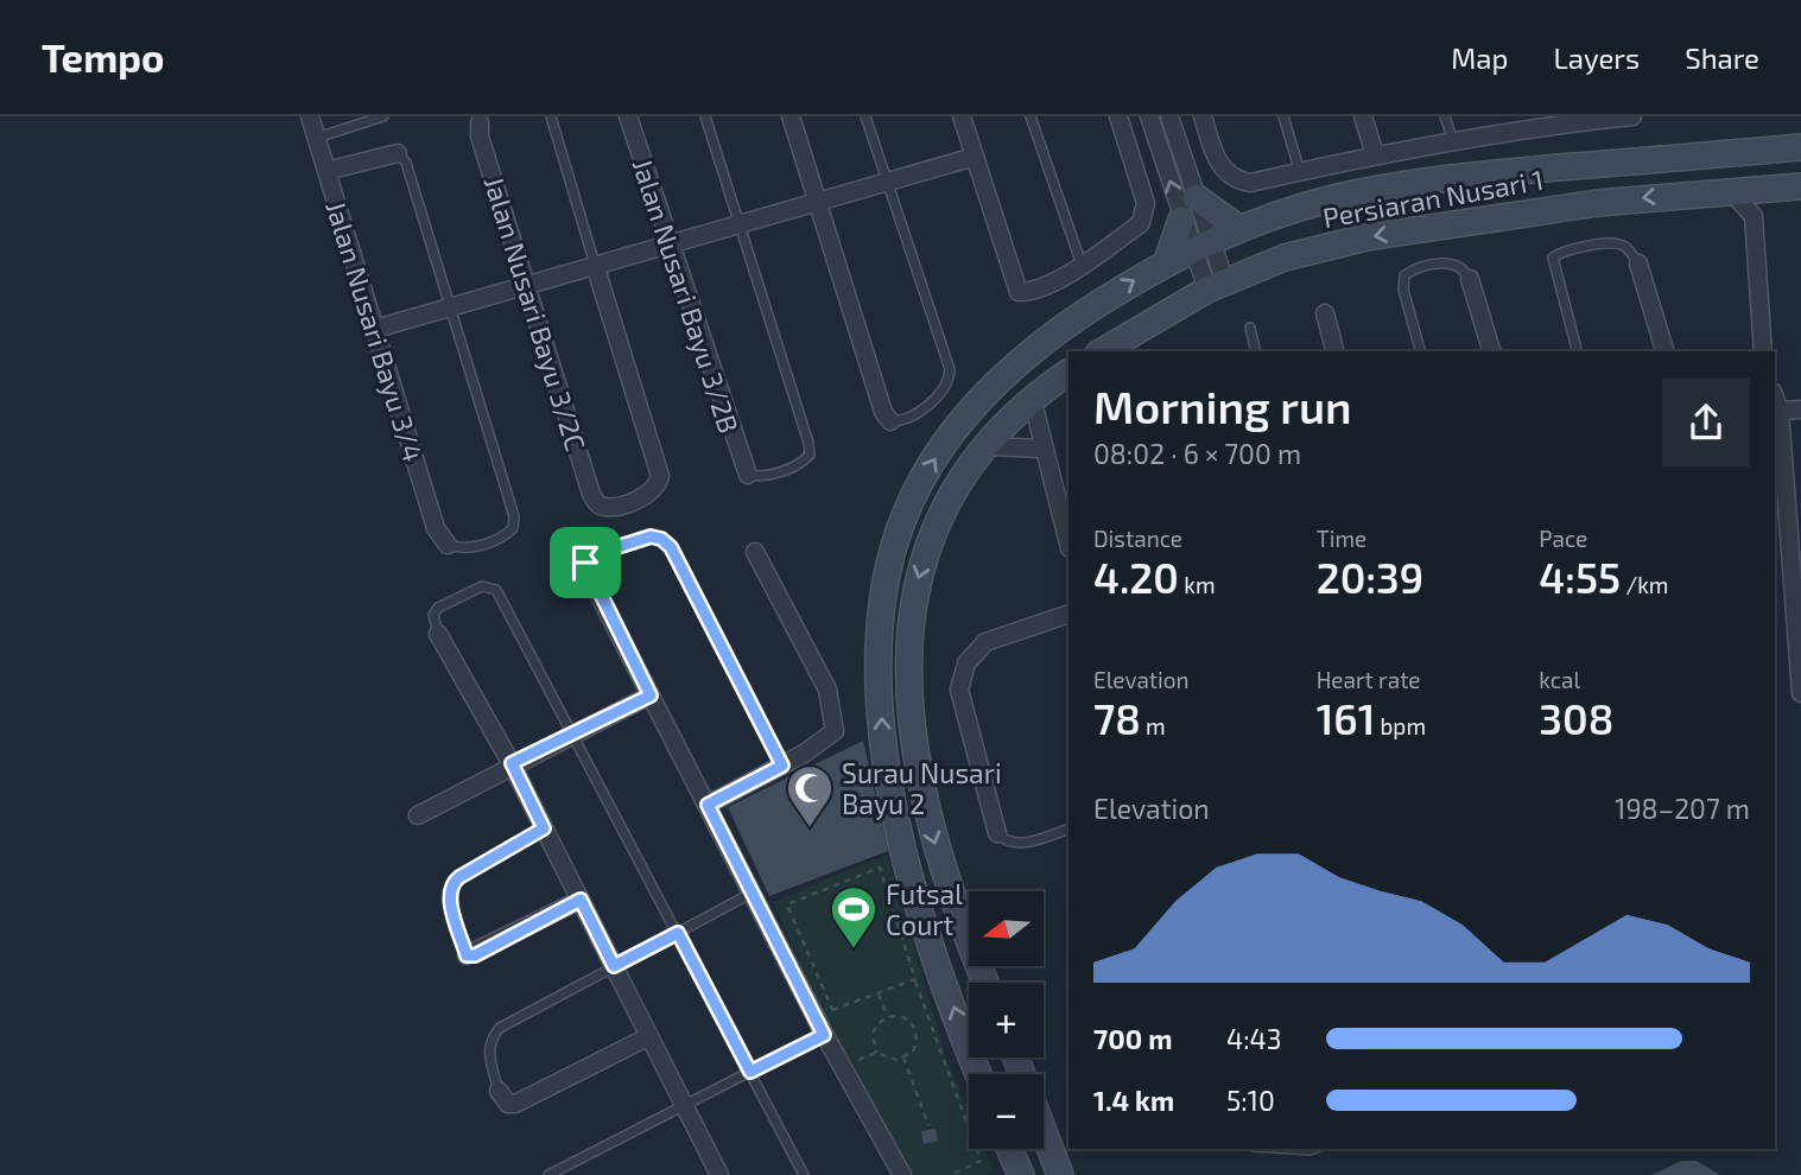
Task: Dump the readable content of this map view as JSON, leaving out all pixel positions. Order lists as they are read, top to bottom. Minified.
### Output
{"streets":{"main road":["Persiaran Nusari 1"],"street":["Jalan Nusari Bayu 3/2B","Jalan Nusari Bayu 3/2C","Jalan Nusari Bayu 3/4"]},"places":{"mosque":["Surau Nusari Bayu 2"],"sports":["Futsal Court"]},"north":"left","page":{"header":"Tempo","nav":["Map","Layers","Share"],"heading":["Morning run","08:02 · 6 × 700 m"],"stats":[["Distance","4.20 km"],["Time","20:39"],["Pace","4:55 /km"],["Elevation","78 m"],["Heart rate","161 bpm"],["kcal","308"]],"chart":["Elevation","198–207 m"],"map_buttons":["+","−"],"list":[{"name":"700 m","note":"4:43"},{"name":"1.4 km","note":"5:10"}]}}
